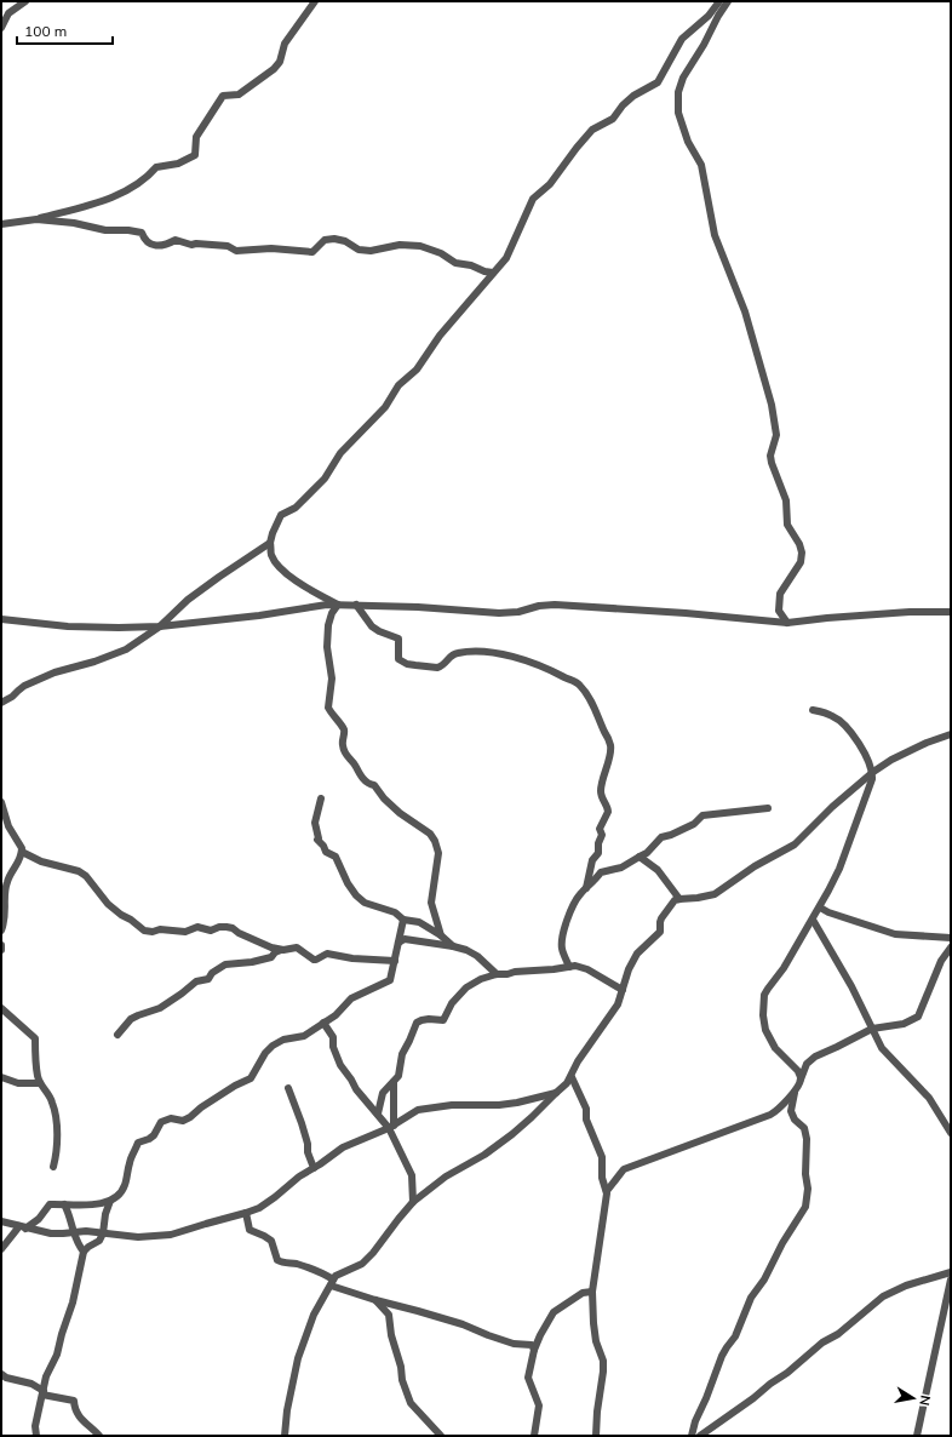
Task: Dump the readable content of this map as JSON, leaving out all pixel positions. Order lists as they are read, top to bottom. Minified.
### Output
{"scale_bar":"100 m","north":"right"}
